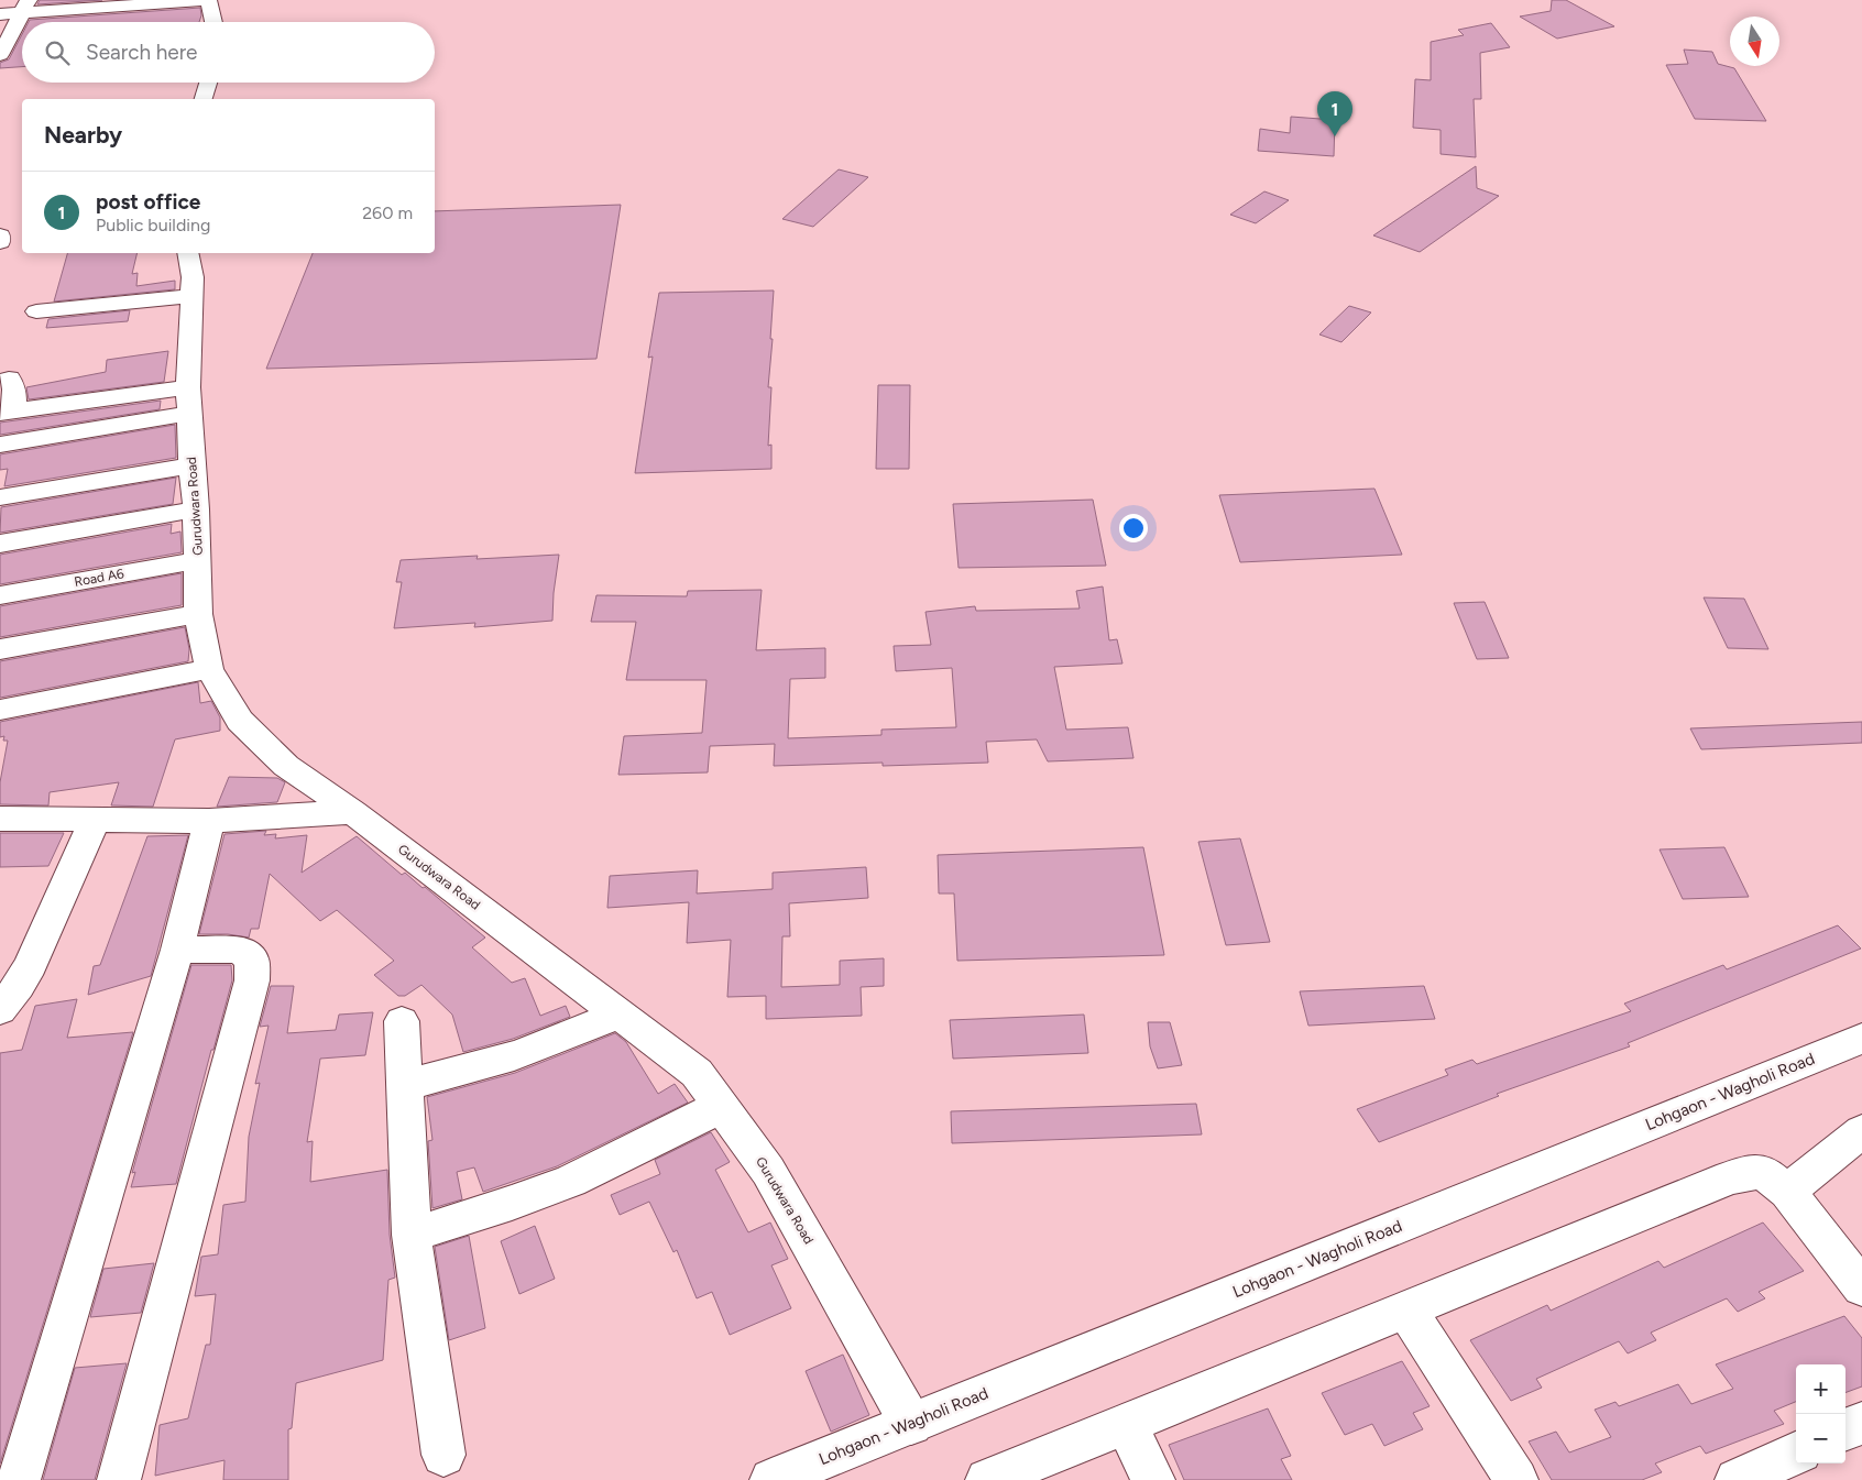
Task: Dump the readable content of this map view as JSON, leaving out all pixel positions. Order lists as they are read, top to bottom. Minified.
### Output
{"streets":{"street":["Gurudwara Road","Road A6","Lohgaon - Wagholi Road"]},"crossings":[["Gurudwara Road","Road A6"],["Gurudwara Road","Lohgaon - Wagholi Road"]],"north":"bottom","page":{"search":"Search here","pins":"1","heading":"Nearby","list":[{"mark":"1","name":"post office","note":"Public building","value":"260 m"}],"map_buttons":["+","−"]}}
